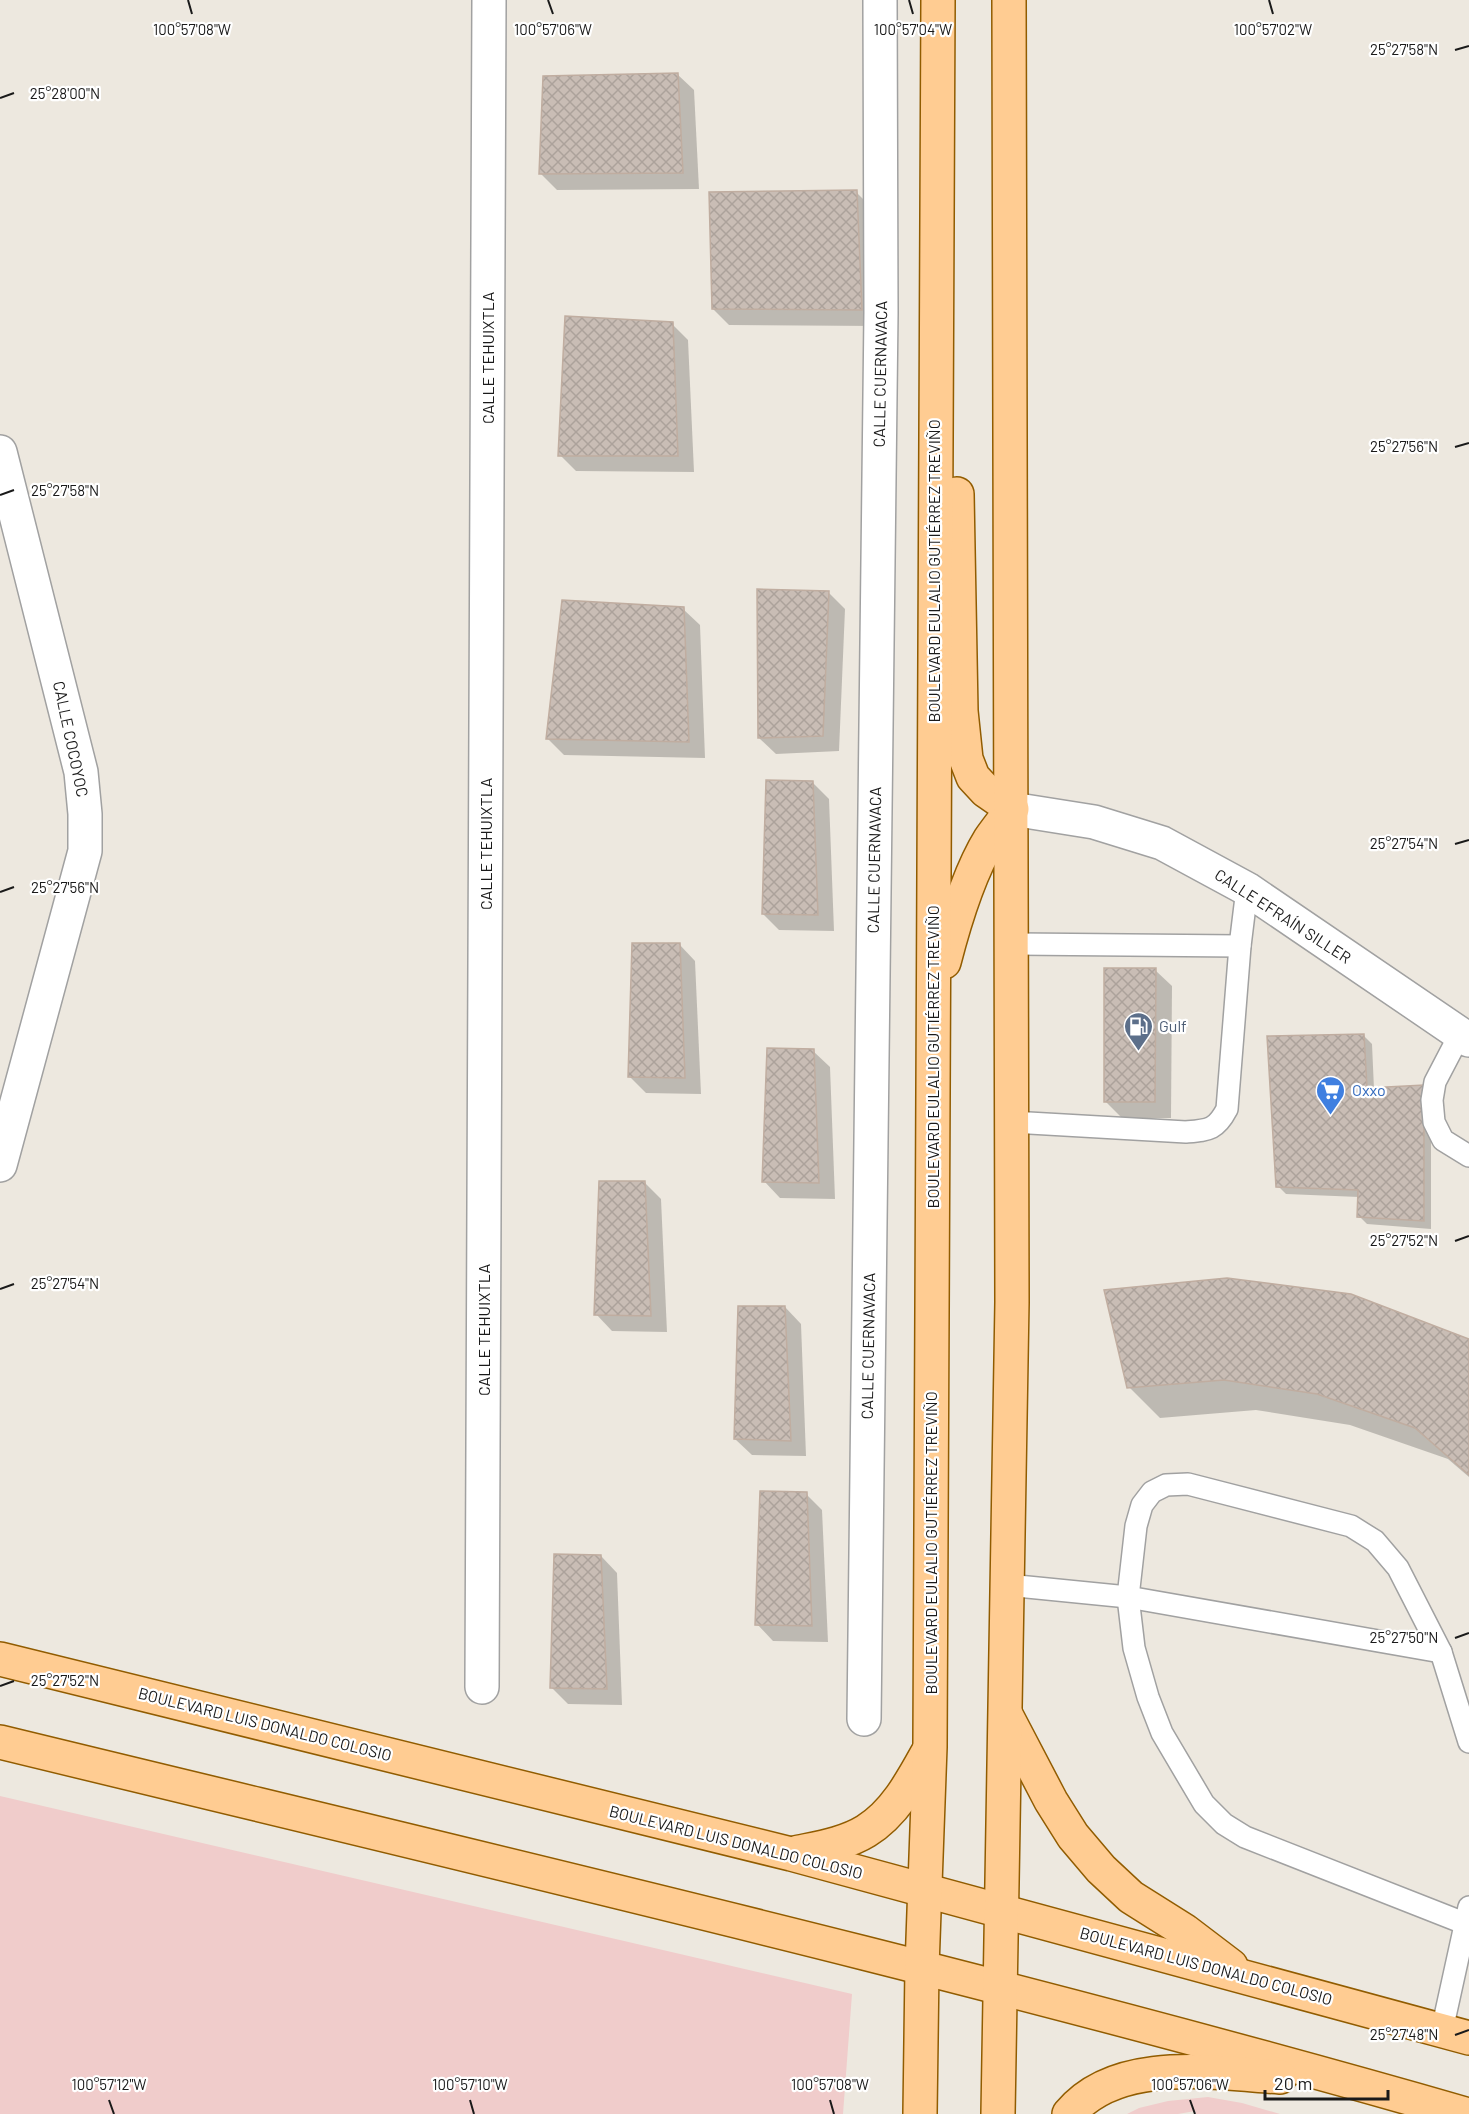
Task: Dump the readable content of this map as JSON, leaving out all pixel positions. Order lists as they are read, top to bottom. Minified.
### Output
{"streets":{"main road":["BOULEVARD EULALIO GUTIÉRREZ TREVIÑO","BOULEVARD LUIS DONALDO COLOSIO"],"street":["CALLE TEHUIXTLA","CALLE CUERNAVACA","CALLE COCOYOC","CALLE EFRAÍN SILLER"]},"crossings":[["BOULEVARD EULALIO GUTIÉRREZ TREVIÑO","BOULEVARD LUIS DONALDO COLOSIO"]],"places":{"fuel station":["Gulf"],"supermarket":["Oxxo"]},"scale_bar":"20 m","coordinates":["100°57'08\"W","100°57'06\"W","100°57'04\"W","100°57'02\"W","25°27'58\"N","25°28'00\"N","25°27'56\"N","25°27'54\"N","25°27'52\"N","25°27'50\"N","25°27'48\"N","100°57'12\"W","100°57'10\"W"]}
